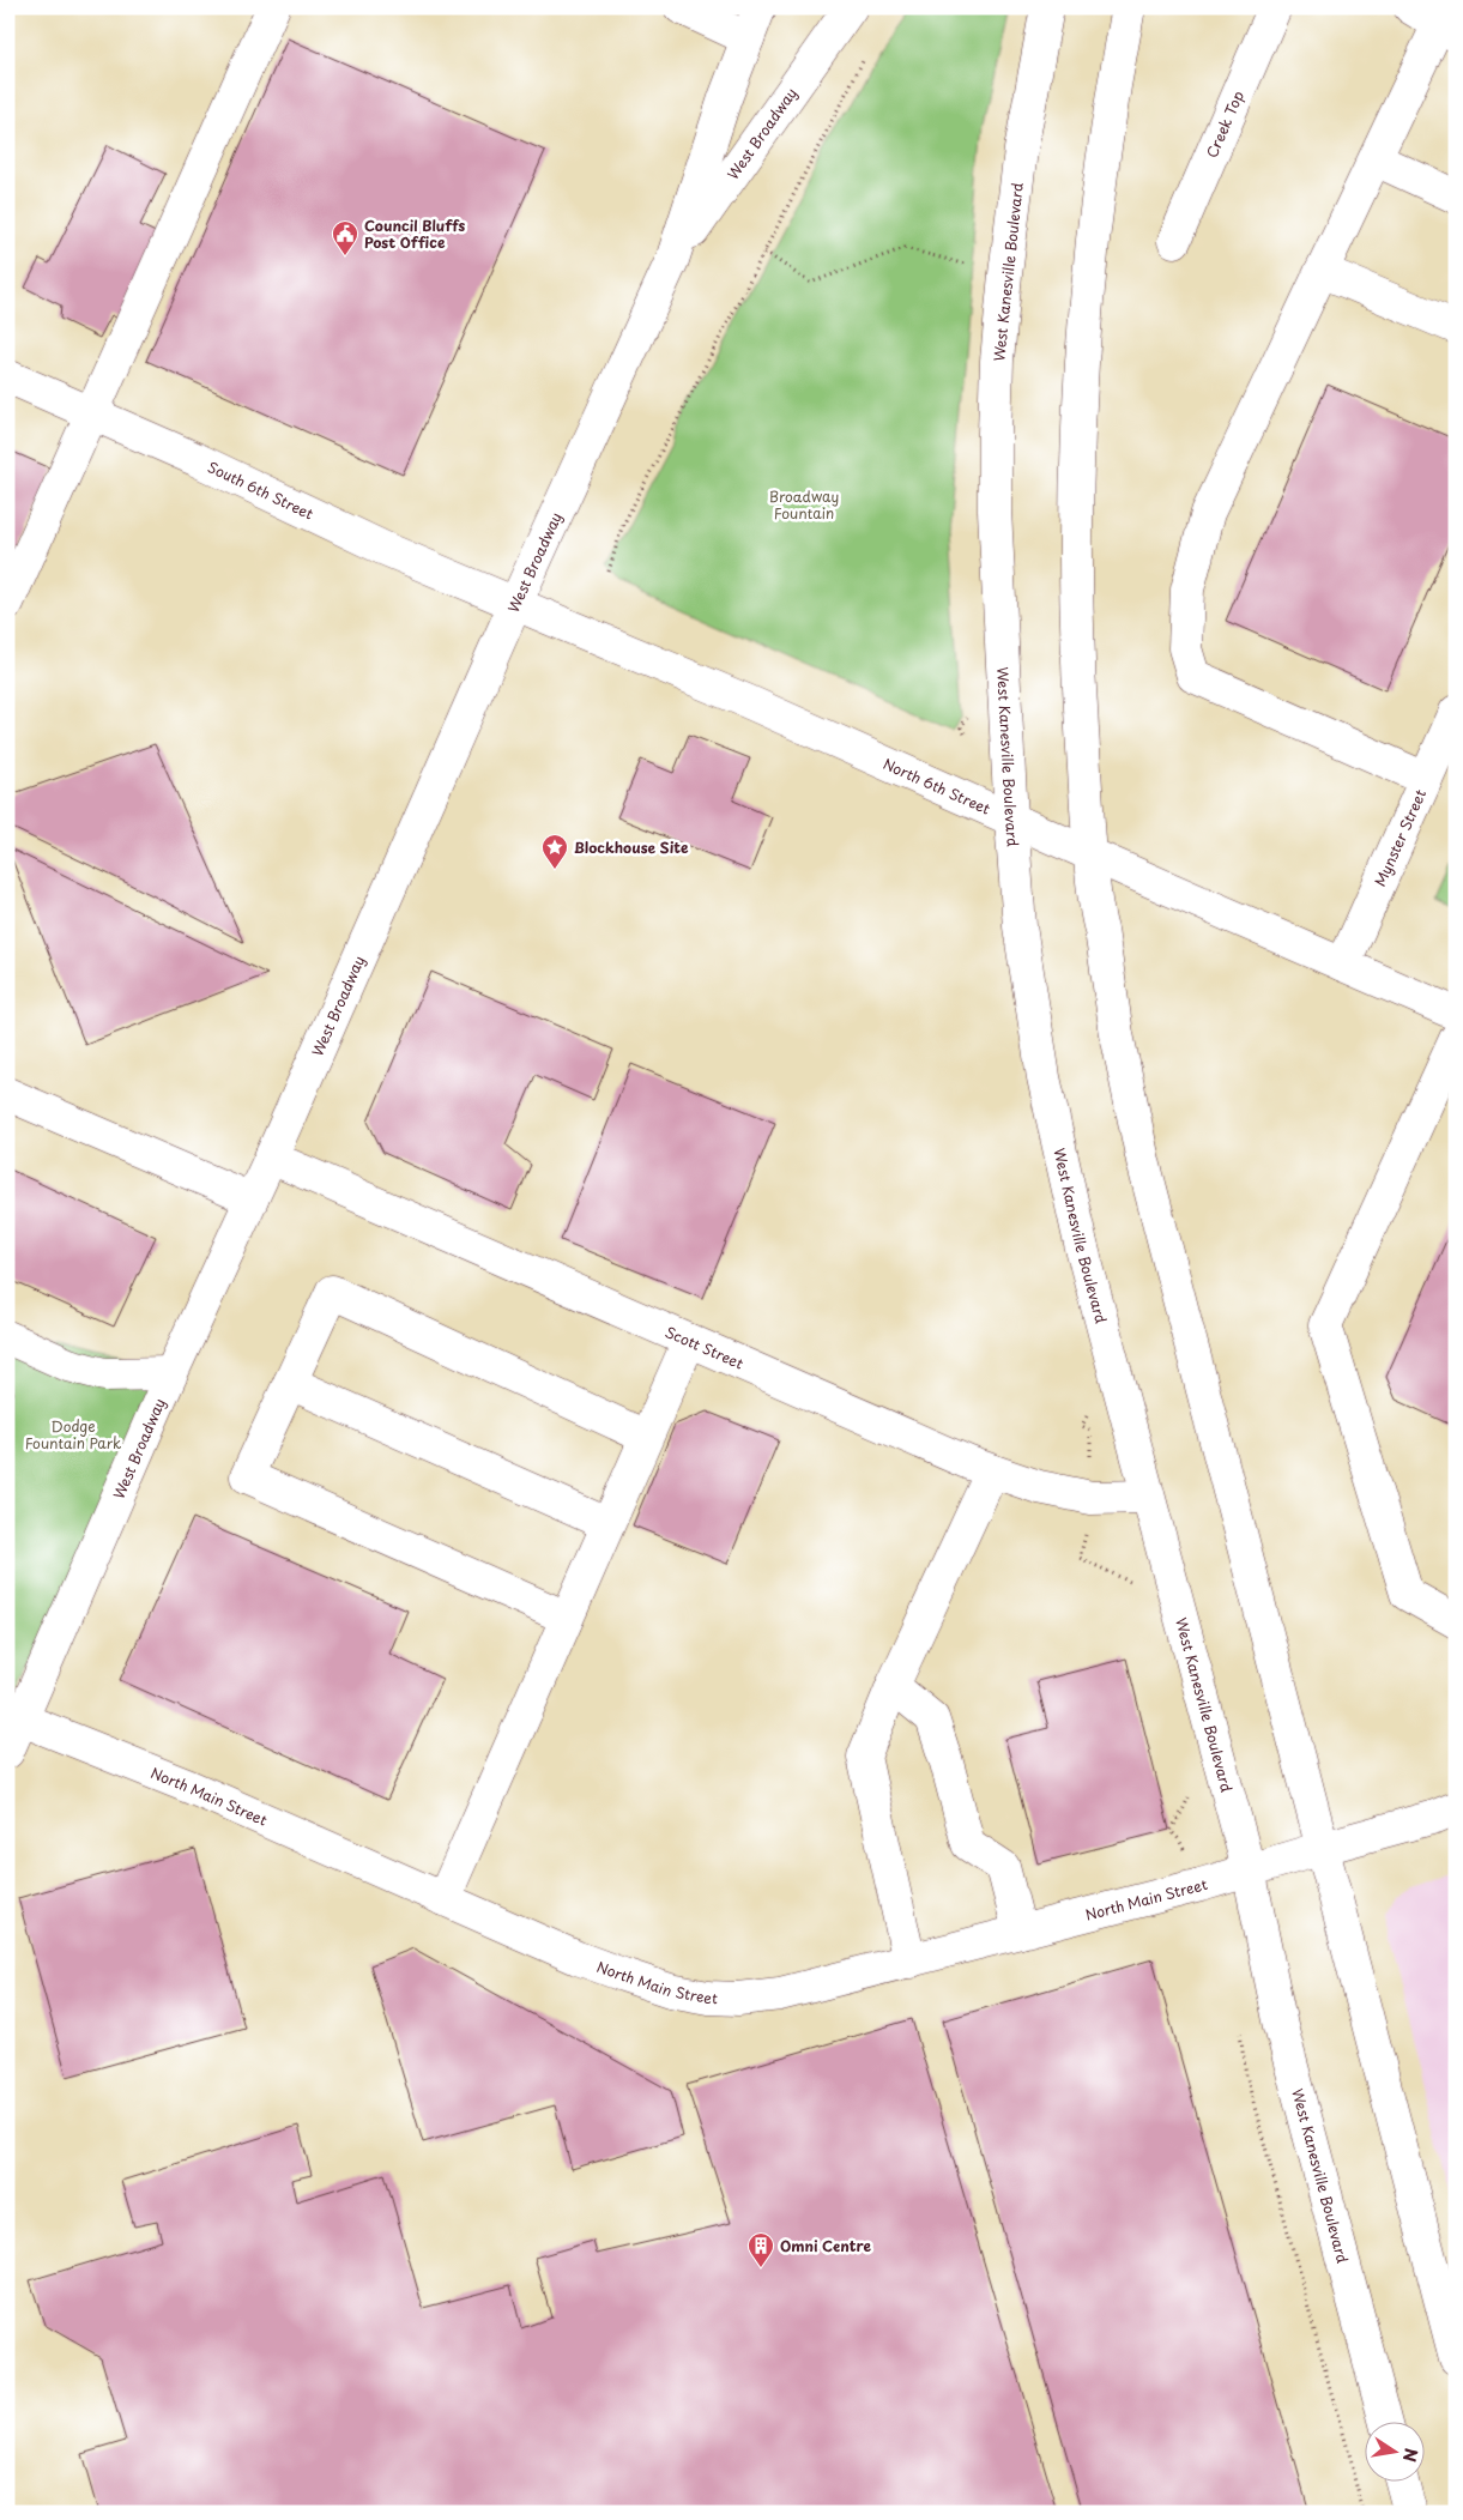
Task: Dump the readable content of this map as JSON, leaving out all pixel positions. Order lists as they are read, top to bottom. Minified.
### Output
{"streets":{"main road":["Creek Top","West Broadway","West Kanesville Boulevard","South 6th Street","North 6th Street","Mynster Street","Scott Street","North Main Street"]},"crossings":[["West Broadway","South 6th Street"],["West Broadway","North 6th Street"],["West Broadway","Scott Street"],["West Broadway","North Main Street"],["West Kanesville Boulevard","North 6th Street"],["West Kanesville Boulevard","Scott Street"],["West Kanesville Boulevard","North Main Street"],["South 6th Street","North 6th Street"],["North 6th Street","Mynster Street"]],"parks":["Broadway Fountain","Dodge Fountain Park"],"places":{"public building":["Council Bluffs Post Office"],"place":["Blockhouse Site"],"building":["Omni Centre"]},"north":"right"}
